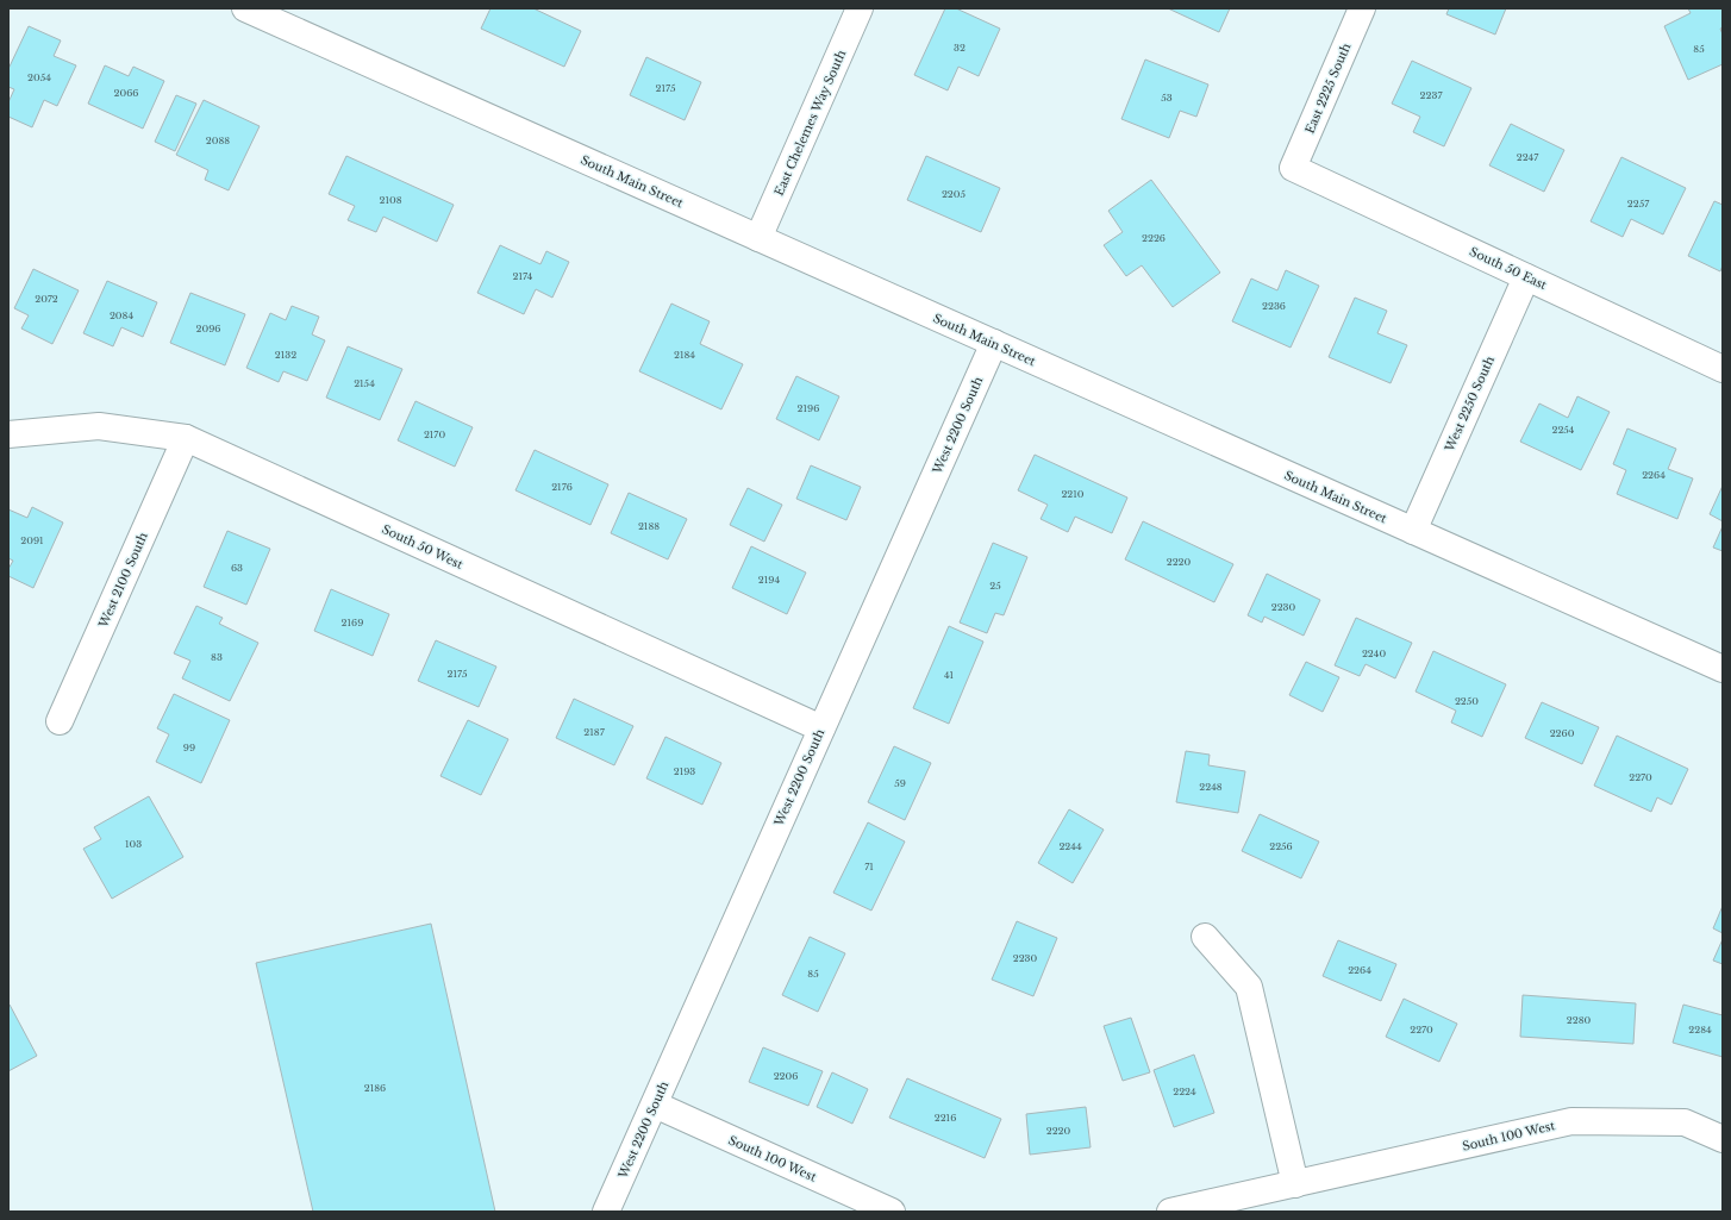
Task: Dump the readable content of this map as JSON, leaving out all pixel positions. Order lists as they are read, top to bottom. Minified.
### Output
{"streets":{"street":["East 2225 South","East Chelemes Way South","South Main Street","South 50 East","West 2250 South","West 2200 South","South 50 West","West 2100 South","South 100 West"]},"crossings":[["East 2225 South","South 50 East"],["East Chelemes Way South","South Main Street"],["South Main Street","West 2250 South"],["South Main Street","West 2200 South"],["South 50 East","West 2250 South"],["West 2200 South","South 50 West"],["West 2200 South","South 100 West"],["South 50 West","West 2100 South"]],"house_numbers":["32","85","2054","2175","2066","2237","53","2088","2247","2205","2108","2257","2226","2174","2072","2236","2084","2096","2132","2184","2154","2196","2254","2170","2264","2176","2210","2188","2091","2220","63","2194","25","2230","2169","2240","83","2175","41","2250","2187","2260","99","2193","2270","59","2248","103","2244","2256","71","2230","2264","85","2280","2270","2284","2206","2186","2224","2216","2220"]}
